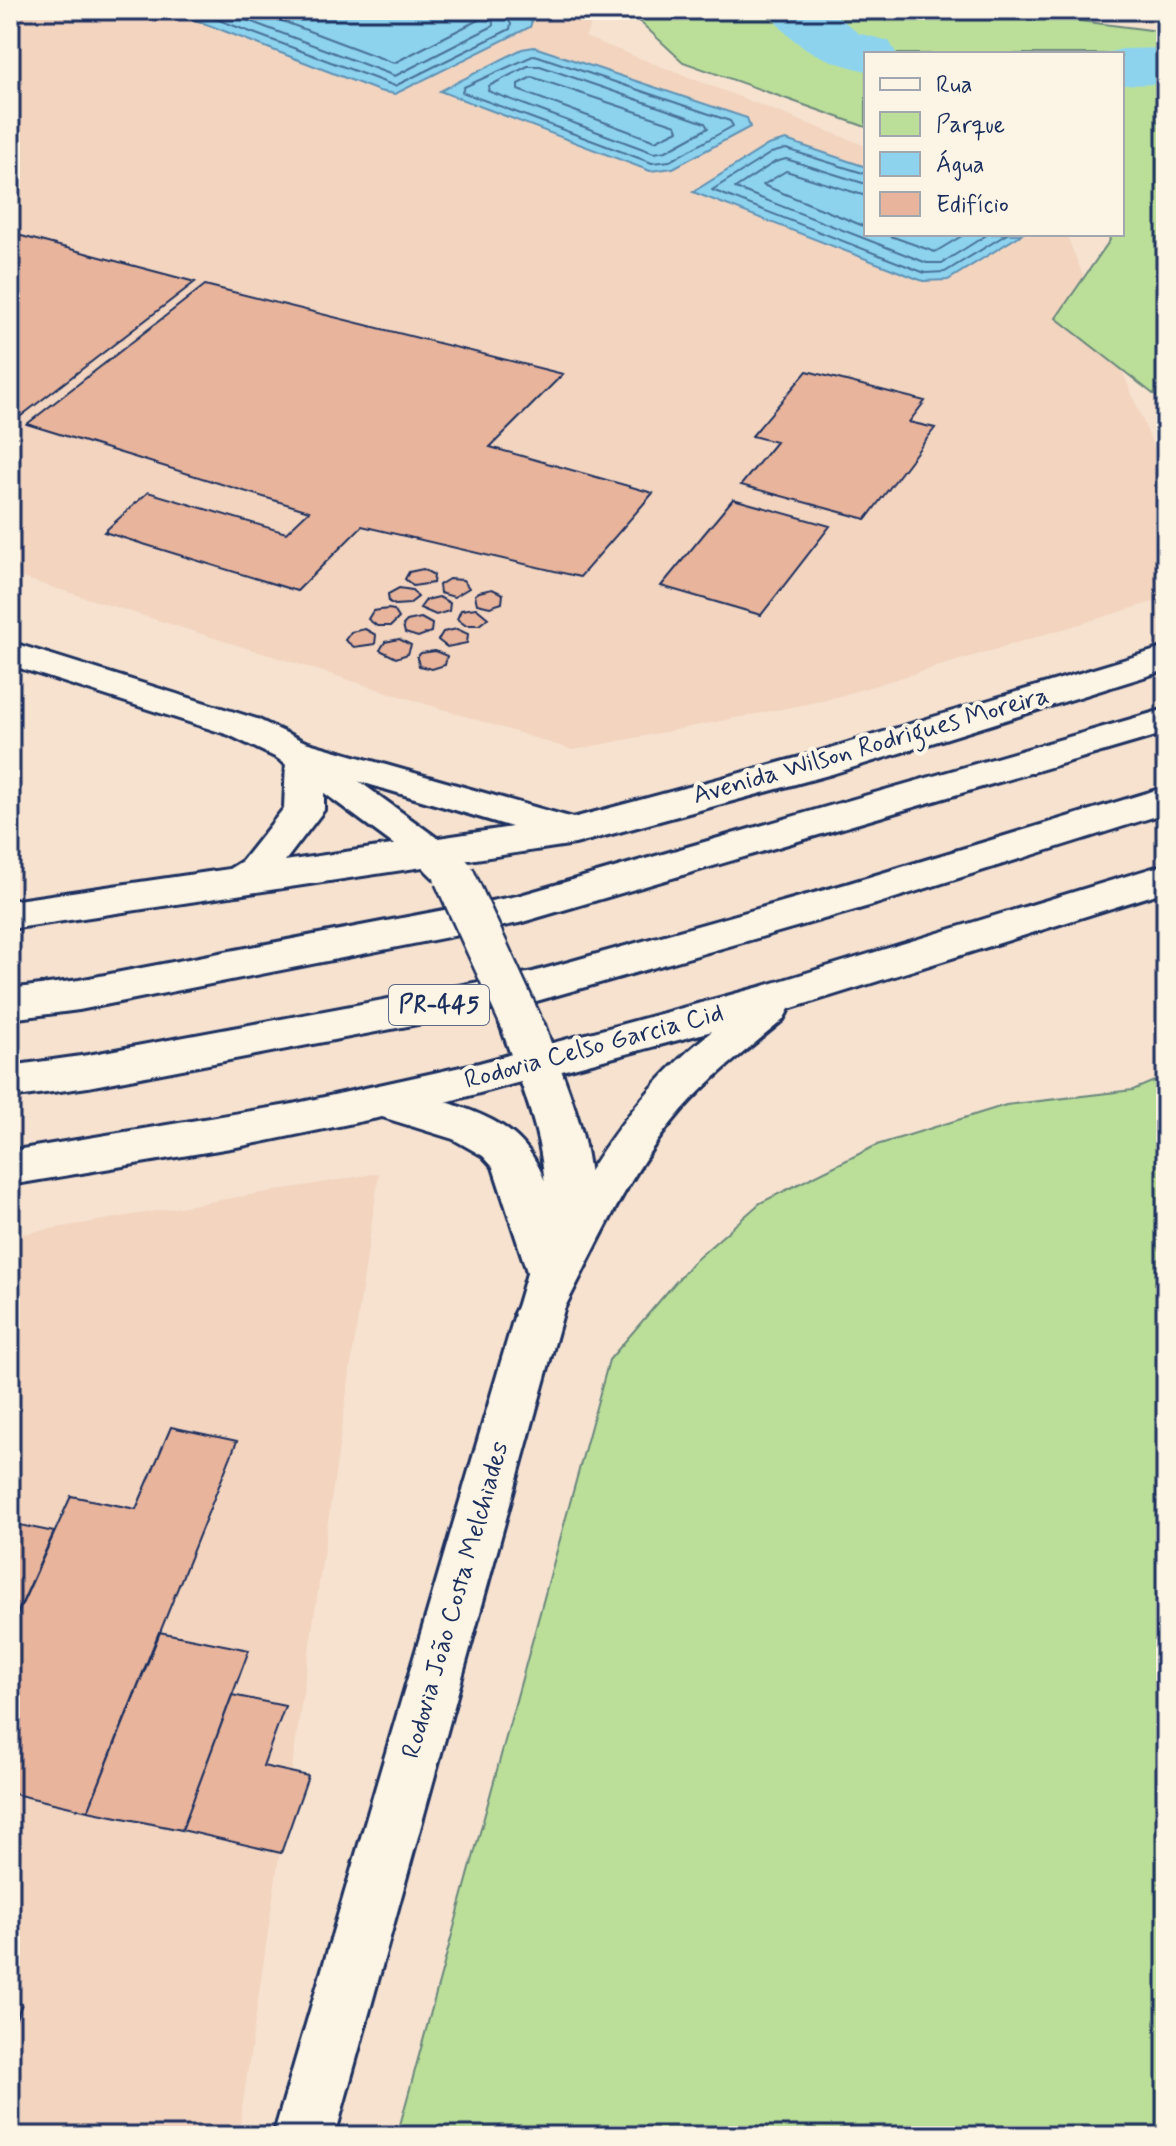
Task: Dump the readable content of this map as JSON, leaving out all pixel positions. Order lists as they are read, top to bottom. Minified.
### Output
{"streets":{"main road":["Avenida Wilson Rodrigues Moreira","PR-445","Rodovia Celso Garcia Cid","Rodovia João Costa Melchiades"]},"crossings":[["Rodovia Celso Garcia Cid","Rodovia João Costa Melchiades"]],"legend":["Rua","Parque","Água","Edifício"]}
